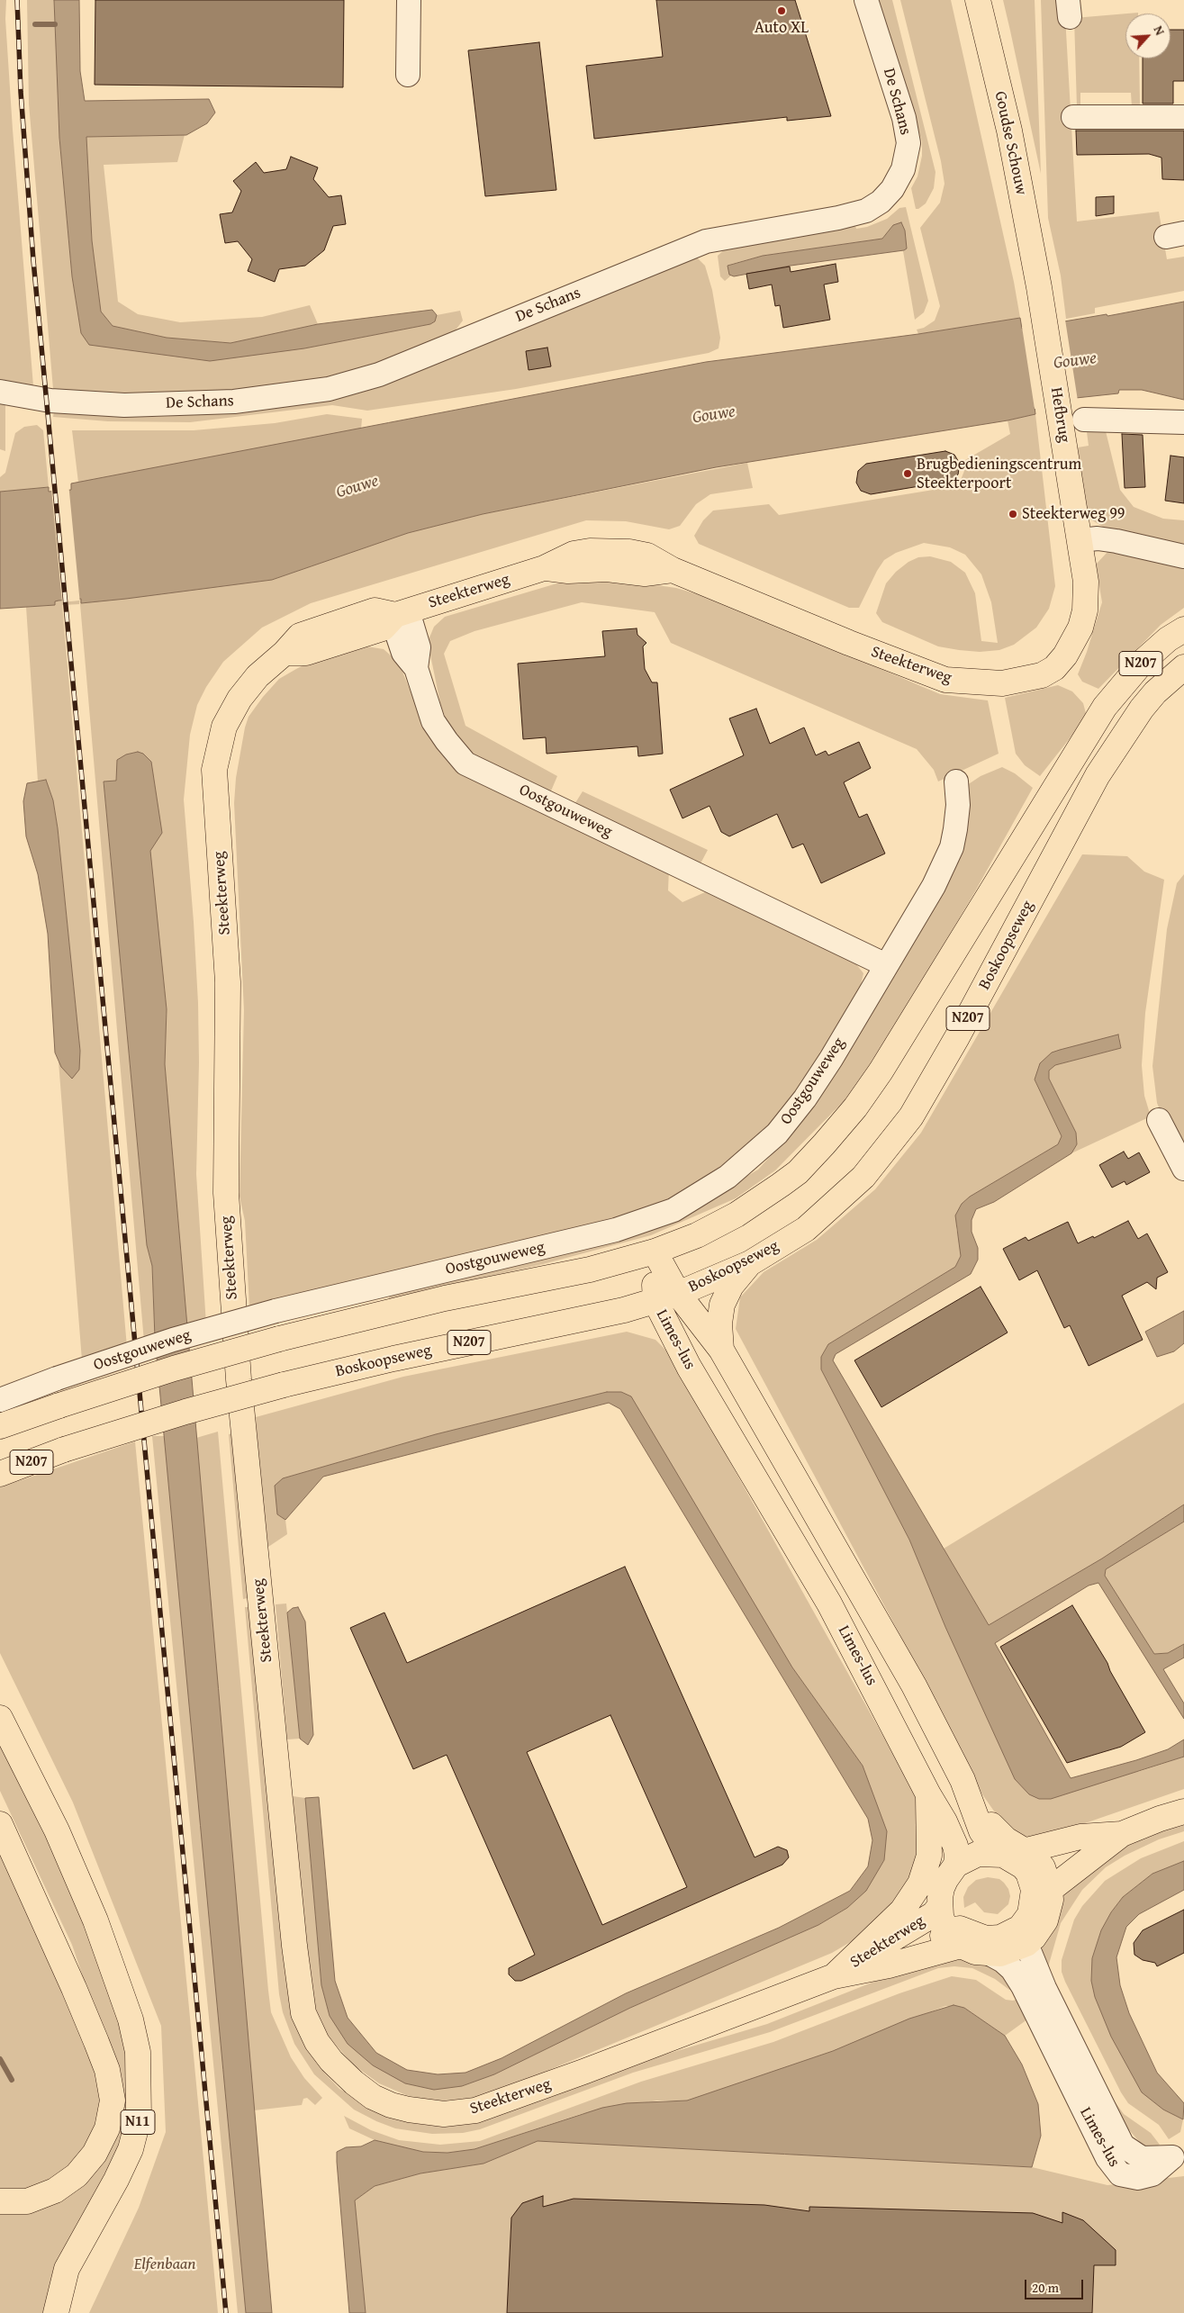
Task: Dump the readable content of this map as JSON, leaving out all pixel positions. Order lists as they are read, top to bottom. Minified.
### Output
{"streets":{"main road":["Goudse Schouw","Hefbrug","Steekterweg","N207","Boskoopseweg","Limes-lus","N11"],"street":["De Schans","Oostgouweweg"]},"crossings":[["Goudse Schouw","Hefbrug"],["Hefbrug","Steekterweg"],["Steekterweg","Oostgouweweg"],["Steekterweg","Limes-lus"],["N207","Limes-lus"],["Boskoopseweg","Limes-lus"]],"water":["Gouwe"],"parks":["Elfenbaan"],"places":["Auto XL","Brugbedieningscentrum Steekterpoort","Steekterweg 99"],"scale_bar":"20 m","north":"top right"}
